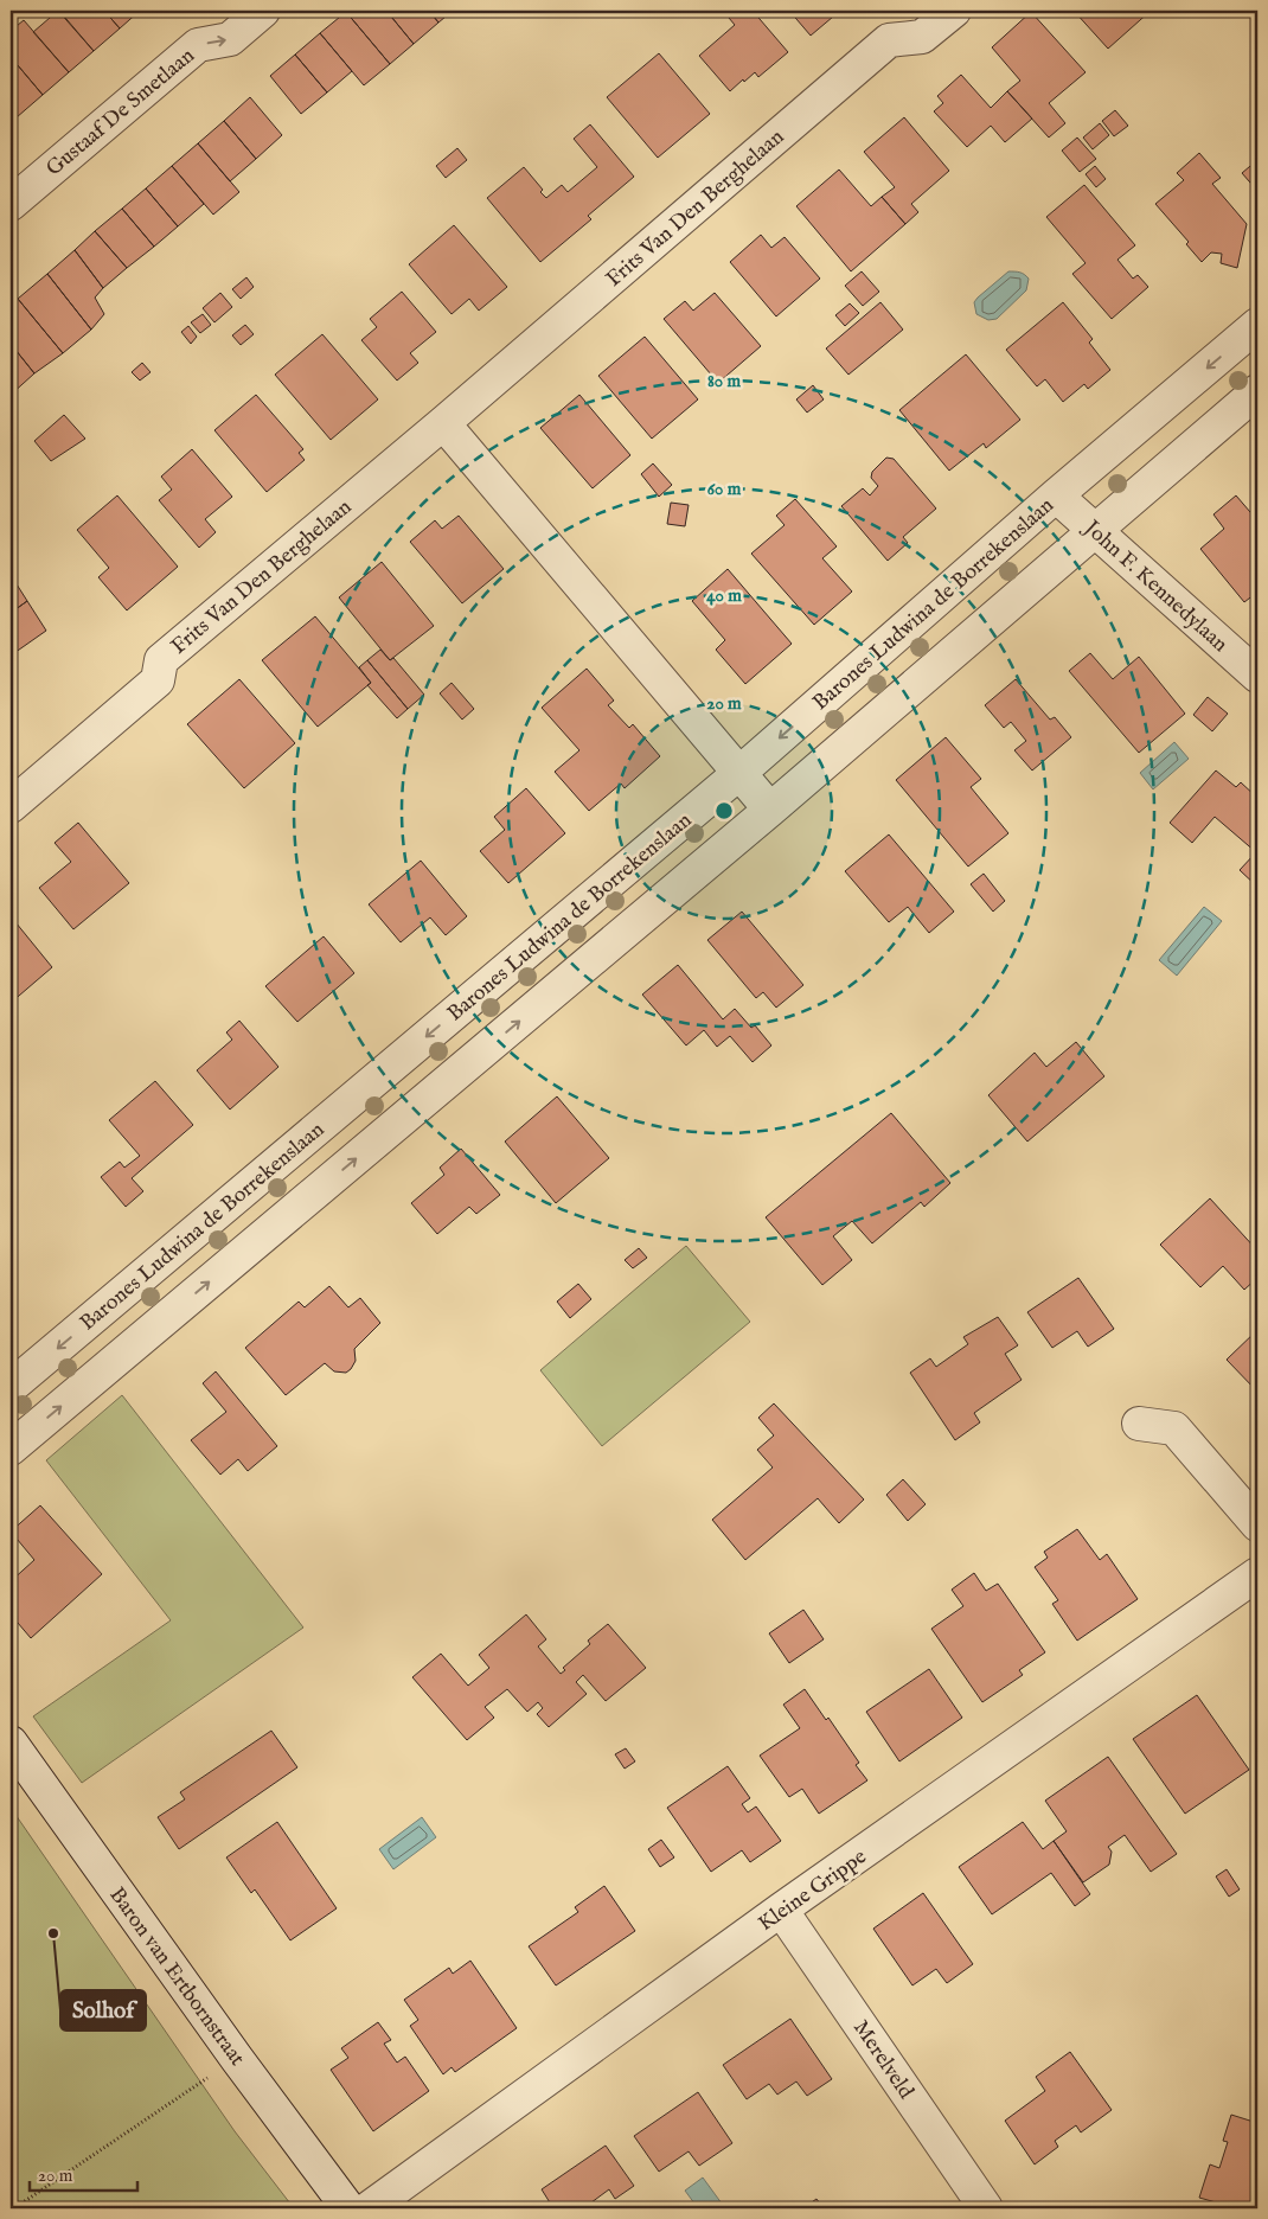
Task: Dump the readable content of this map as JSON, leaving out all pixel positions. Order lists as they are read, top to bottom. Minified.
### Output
{"streets":{"street":["Gustaaf De Smetlaan","Frits Van Den Berghelaan","John F. Kennedylaan","Barones Ludwina de Borrekenslaan","Kleine Grippe","Baron van Ertbornstraat","Merelveld"]},"crossings":[["John F. Kennedylaan","Barones Ludwina de Borrekenslaan"],["Kleine Grippe","Merelveld"]],"one_way":["Gustaaf De Smetlaan"],"places":["Solhof"],"scale_bar":"20 m","rings":["80 m","60 m","40 m","20 m"]}
